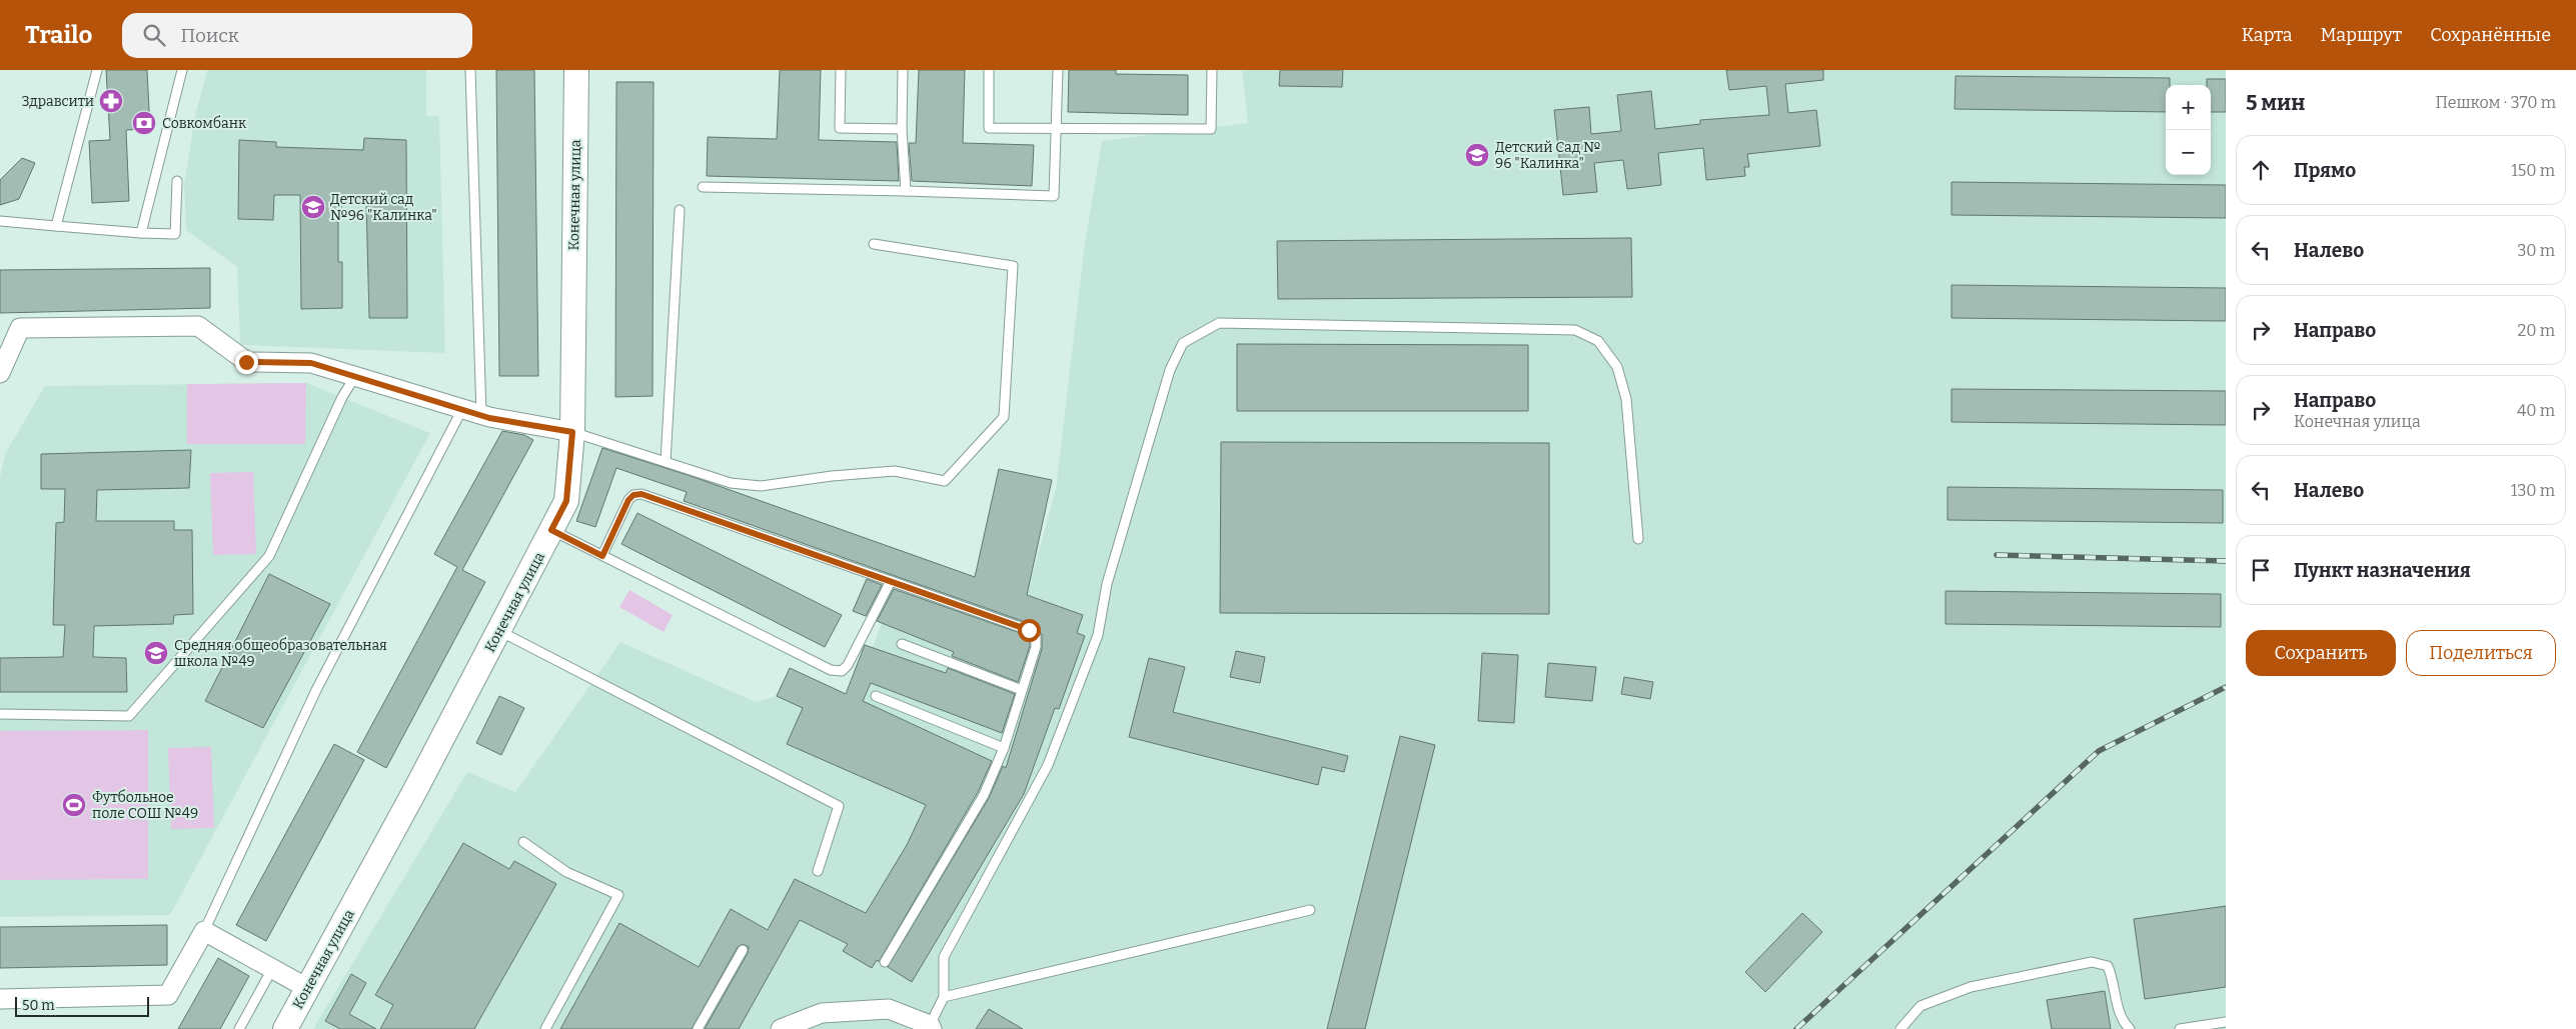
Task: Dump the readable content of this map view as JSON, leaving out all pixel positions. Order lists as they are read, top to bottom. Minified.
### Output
{"streets":{"street":["Конечная улица"]},"places":{"pharmacy":["Здравсити"],"bank":["Совкомбанк"],"school or university":["Детский Сад № 96 \"Калинка\"","Детский сад №96 \"Калинка\"","Средняя общеобразовательная школа №49"],"sports":["Футбольное поле СОШ №49"]},"scale_bar":"50 m","page":{"header":"Trailo","search":"Поиск","nav":["Карта","Маршрут","Сохранённые"],"heading":["5 мин","Пешком · 370 m"],"map_buttons":["+","−"],"list":[["Прямо","150 m"],["Налево","30 m"],["Направо","20 m"],["Направо","Конечная улица","40 m"],["Налево","130 m"],"Пункт назначения"],"buttons":["Сохранить","Поделиться"],"scale":"50 m"}}
